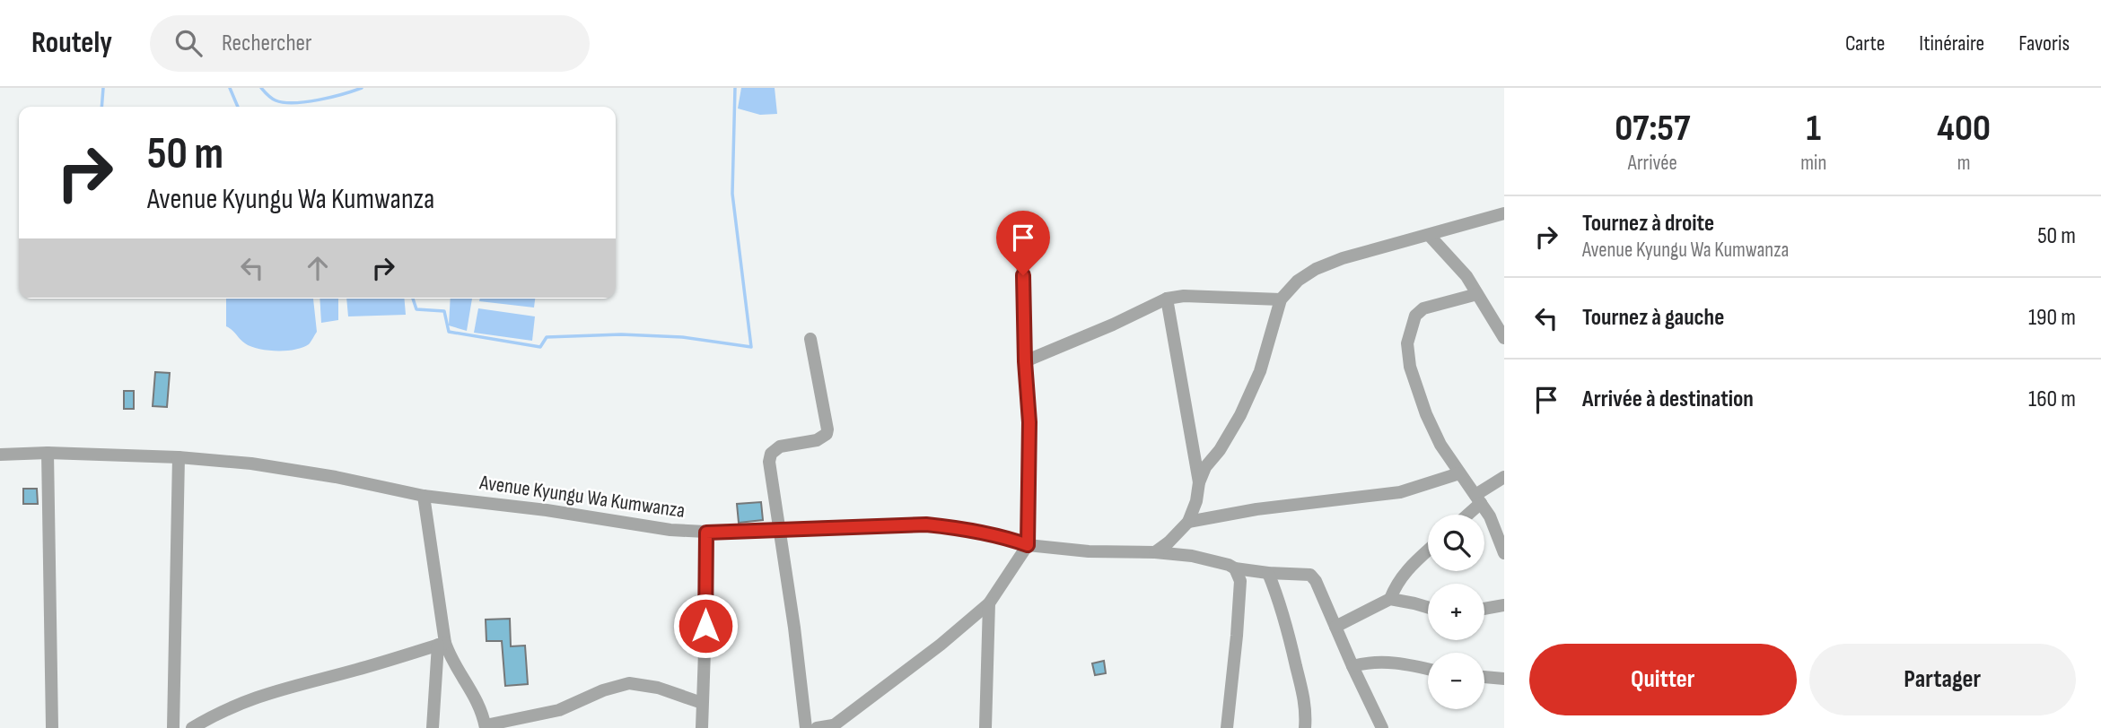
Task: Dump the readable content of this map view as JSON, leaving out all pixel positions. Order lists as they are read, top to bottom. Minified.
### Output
{"streets":{"street":["Avenue Kyungu Wa Kumwanza"]},"page":{"header":"Routely","search":"Rechercher","nav":["Carte","Itinéraire","Favoris"],"eta":["07:57","Arrivée","1","min","400","m"],"turn":["50 m","Avenue Kyungu Wa Kumwanza"],"list":[{"name":"Tournez à droite","note":"Avenue Kyungu Wa Kumwanza","value":"50 m"},{"name":"Tournez à gauche","value":"190 m"},{"name":"Arrivée à destination","value":"160 m"}],"map_buttons":["+","−"],"buttons":["Quitter","Partager"]}}
